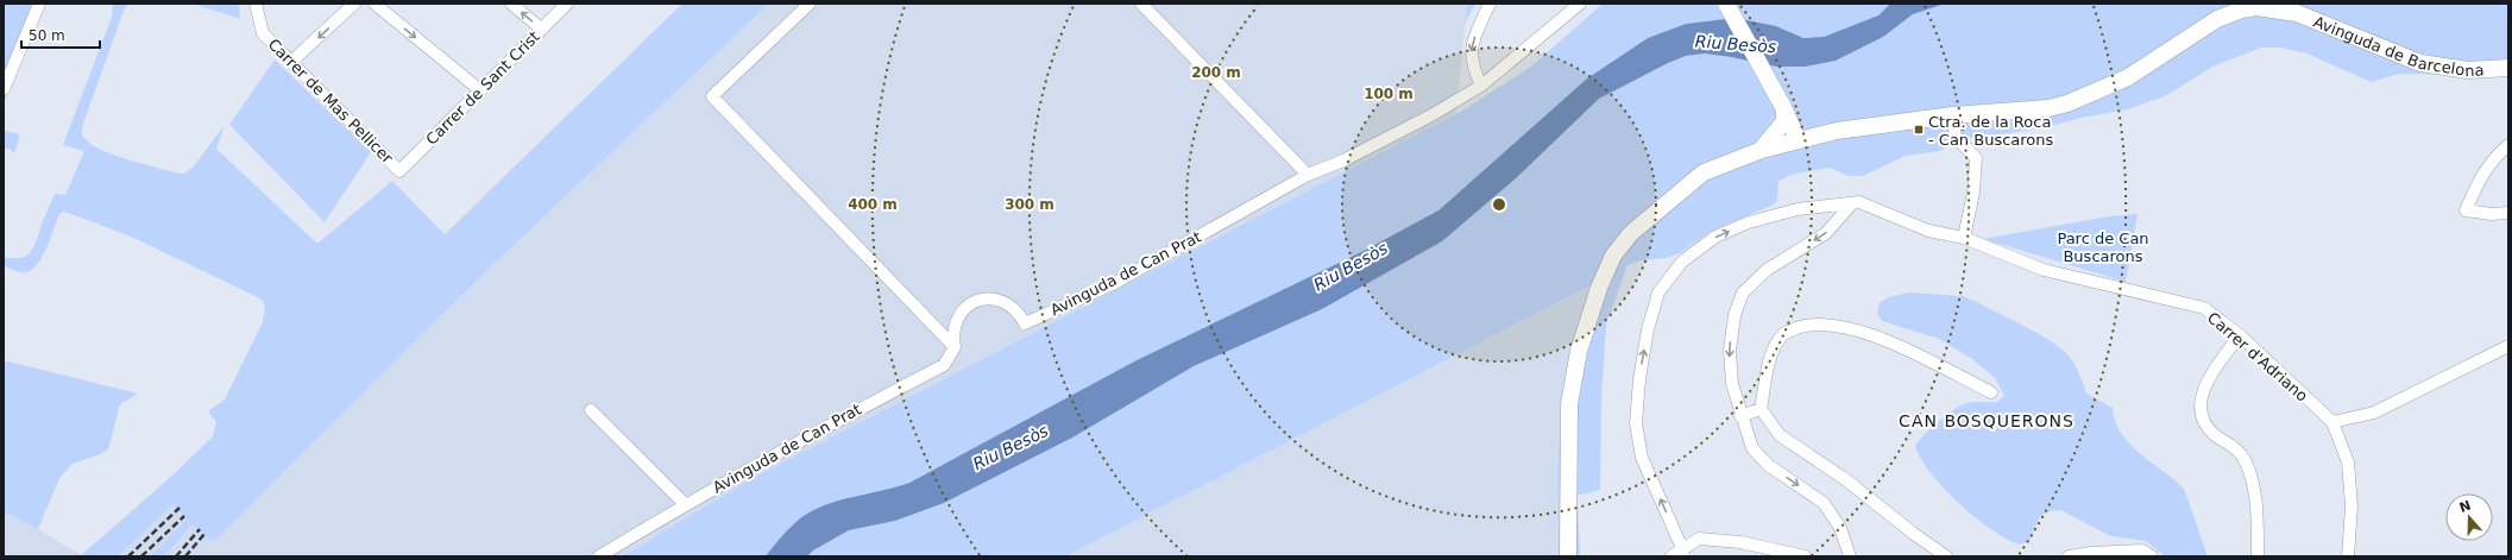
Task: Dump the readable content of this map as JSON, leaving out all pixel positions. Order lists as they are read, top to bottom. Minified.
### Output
{"streets":{"street":["Avinguda de Barcelona","Carrer de Sant Crist","Carrer de Mas Pellicer","Avinguda de Can Prat","Carrer d'Adriano"]},"crossings":[["Carrer de Sant Crist","Carrer de Mas Pellicer"]],"districts":["CAN BOSQUERONS"],"water":["Riu Besòs"],"parks":["Parc de Can Buscarons"],"places":{"transit":["Ctra. de la Roca - Can Buscarons"]},"scale_bar":"50 m","north":"top","rings":["200 m","100 m","400 m","300 m"]}
